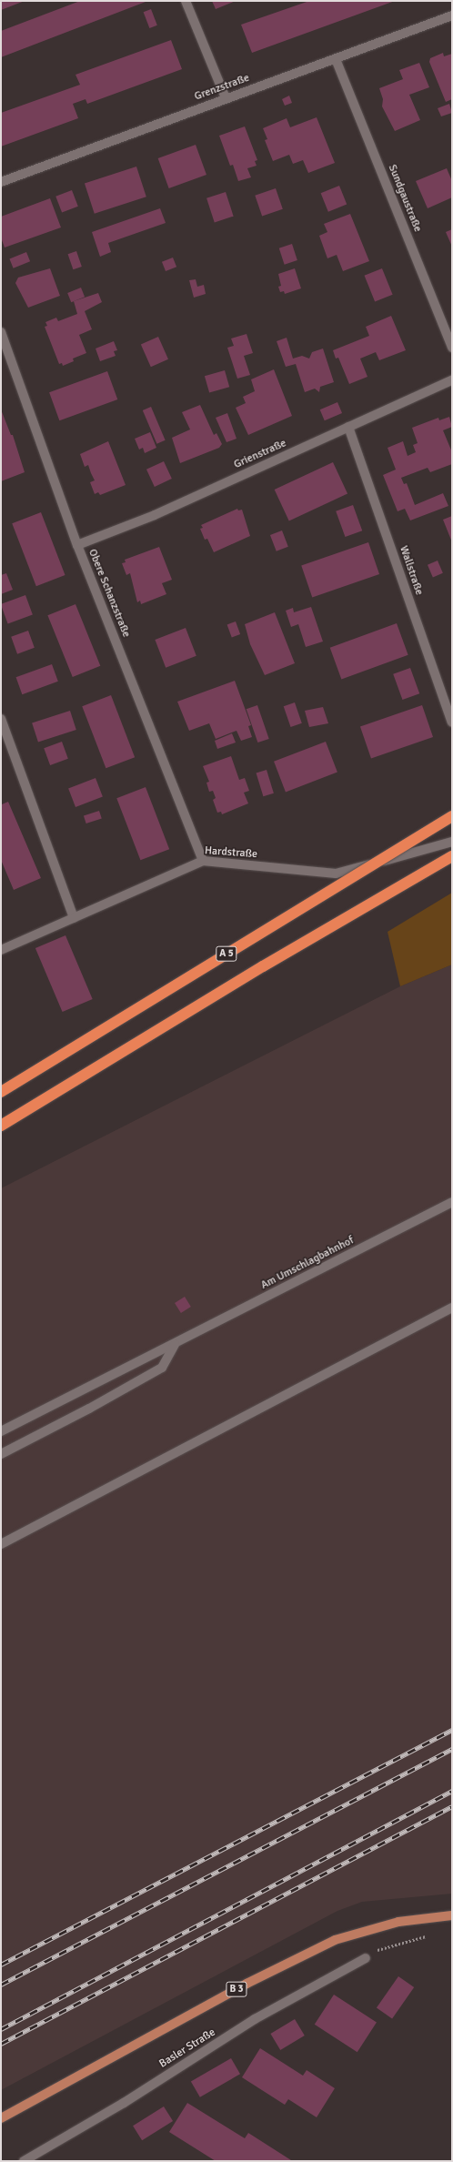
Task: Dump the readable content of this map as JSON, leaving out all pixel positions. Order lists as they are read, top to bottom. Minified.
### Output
{"streets":{"highway":["A 5"],"main road":["B 3"],"street":["Grenzstraße","Sundgaustraße","Grienstraße","Wallstraße","Obere Schanzstraße","Hardstraße","Am Umschlagbahnhof","Basler Straße"]},"crossings":[["Grenzstraße","Sundgaustraße"],["Grienstraße","Wallstraße"],["Grienstraße","Obere Schanzstraße"],["Obere Schanzstraße","Hardstraße"]]}
